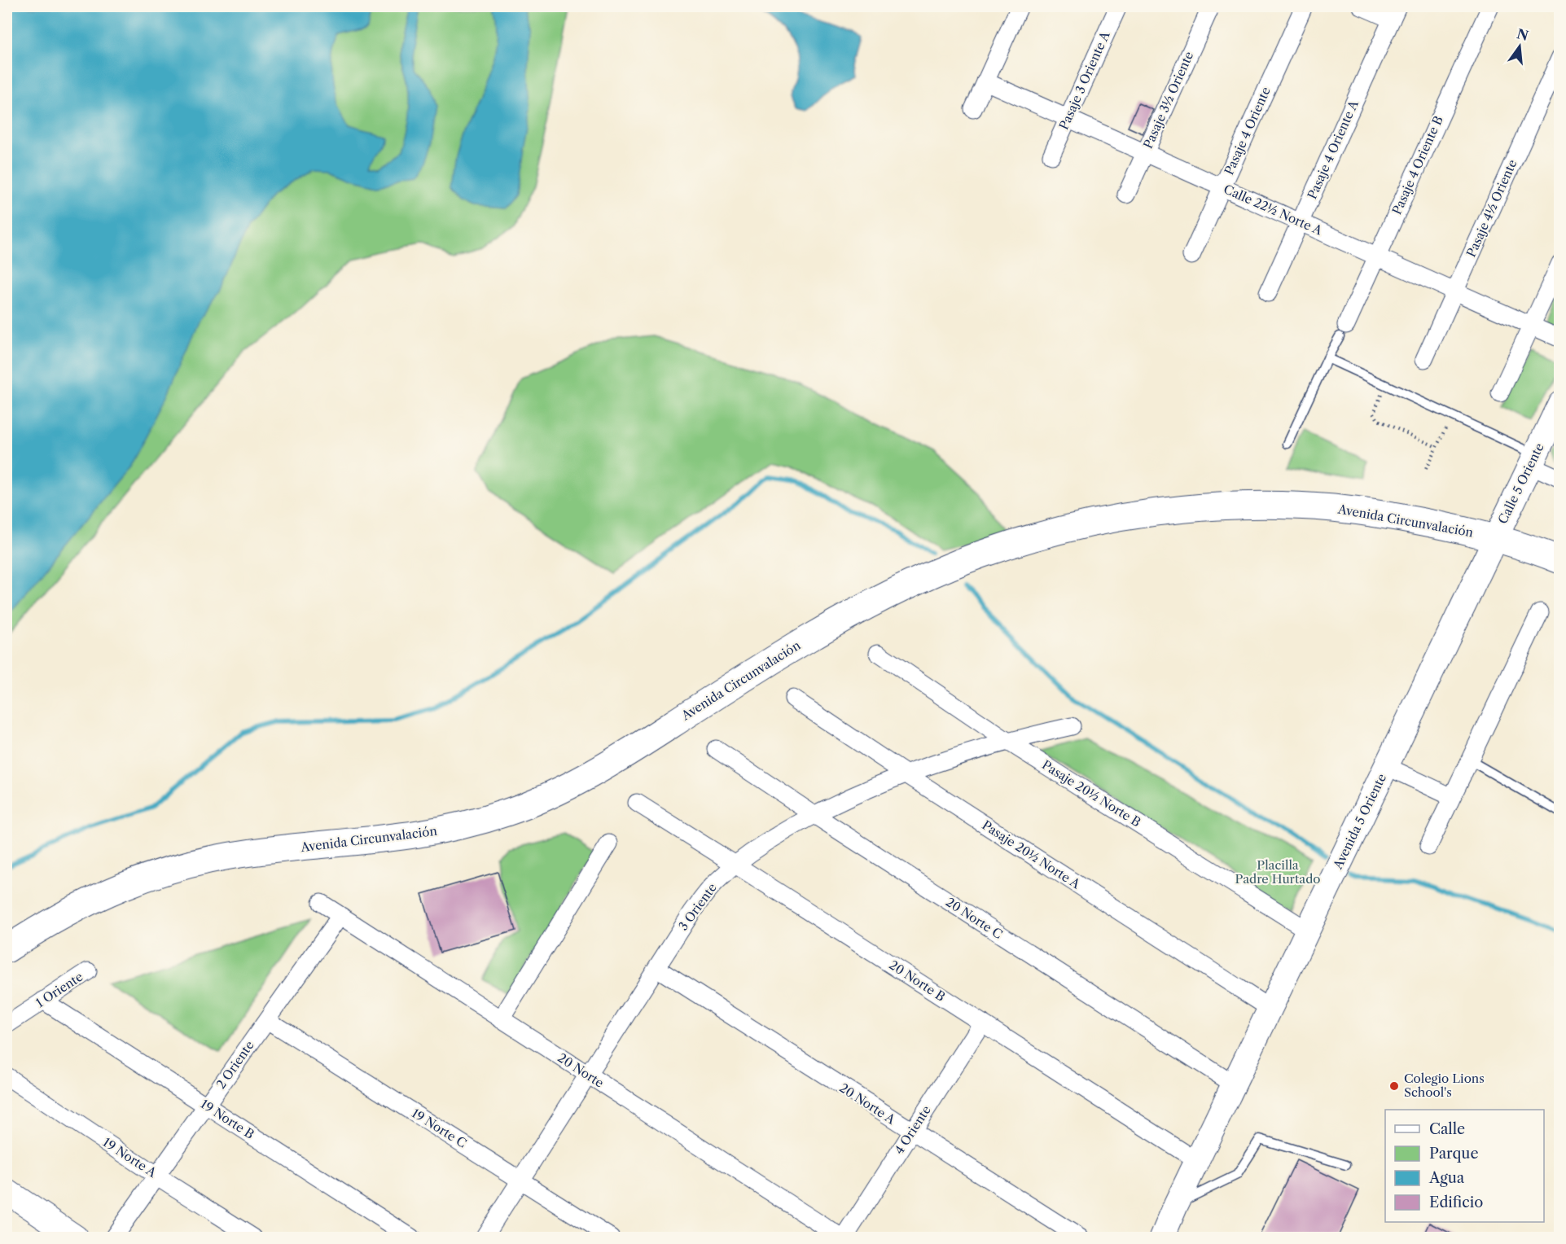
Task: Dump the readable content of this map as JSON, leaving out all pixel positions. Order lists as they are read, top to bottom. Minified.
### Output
{"streets":{"main road":["Avenida Circunvalación"],"street":["Pasaje 3 Oriente A","Pasaje 3½ Oriente","Pasaje 4 Oriente","Pasaje 4 Oriente A","Pasaje 4 Oriente B","Pasaje 4½ Oriente","Calle 22½ Norte A","Calle 5 Oriente","Pasaje 20½ Norte B","Avenida 5 Oriente","Pasaje 20½ Norte A","3 Oriente","20 Norte C","20 Norte B","1 Oriente","2 Oriente","20 Norte","20 Norte A","19 Norte B","19 Norte C","4 Oriente","19 Norte A"]},"crossings":[["Pasaje 3 Oriente A","Calle 22½ Norte A"],["Pasaje 3½ Oriente","Calle 22½ Norte A"],["Pasaje 4 Oriente","Calle 22½ Norte A"],["Pasaje 4 Oriente A","Calle 22½ Norte A"],["Pasaje 4 Oriente B","Calle 22½ Norte A"],["Pasaje 4½ Oriente","Calle 22½ Norte A"],["Calle 5 Oriente","Avenida Circunvalación"],["Calle 5 Oriente","Avenida 5 Oriente"],["Avenida Circunvalación","Avenida 5 Oriente"],["Pasaje 20½ Norte B","Avenida 5 Oriente"],["Pasaje 20½ Norte B","3 Oriente"],["Avenida 5 Oriente","Pasaje 20½ Norte A"],["Avenida 5 Oriente","20 Norte C"],["Avenida 5 Oriente","20 Norte B"],["Pasaje 20½ Norte A","3 Oriente"],["3 Oriente","20 Norte C"],["3 Oriente","20 Norte B"],["3 Oriente","20 Norte"],["3 Oriente","20 Norte A"],["3 Oriente","19 Norte C"],["20 Norte B","4 Oriente"],["1 Oriente","19 Norte B"],["2 Oriente","20 Norte"],["2 Oriente","19 Norte B"],["2 Oriente","19 Norte C"],["2 Oriente","19 Norte A"],["20 Norte","4 Oriente"],["20 Norte A","4 Oriente"]],"parks":["Placilla Padre Hurtado"],"places":["Colegio Lions School's"],"legend":["Calle","Parque","Agua","Edificio"],"north":"top"}
